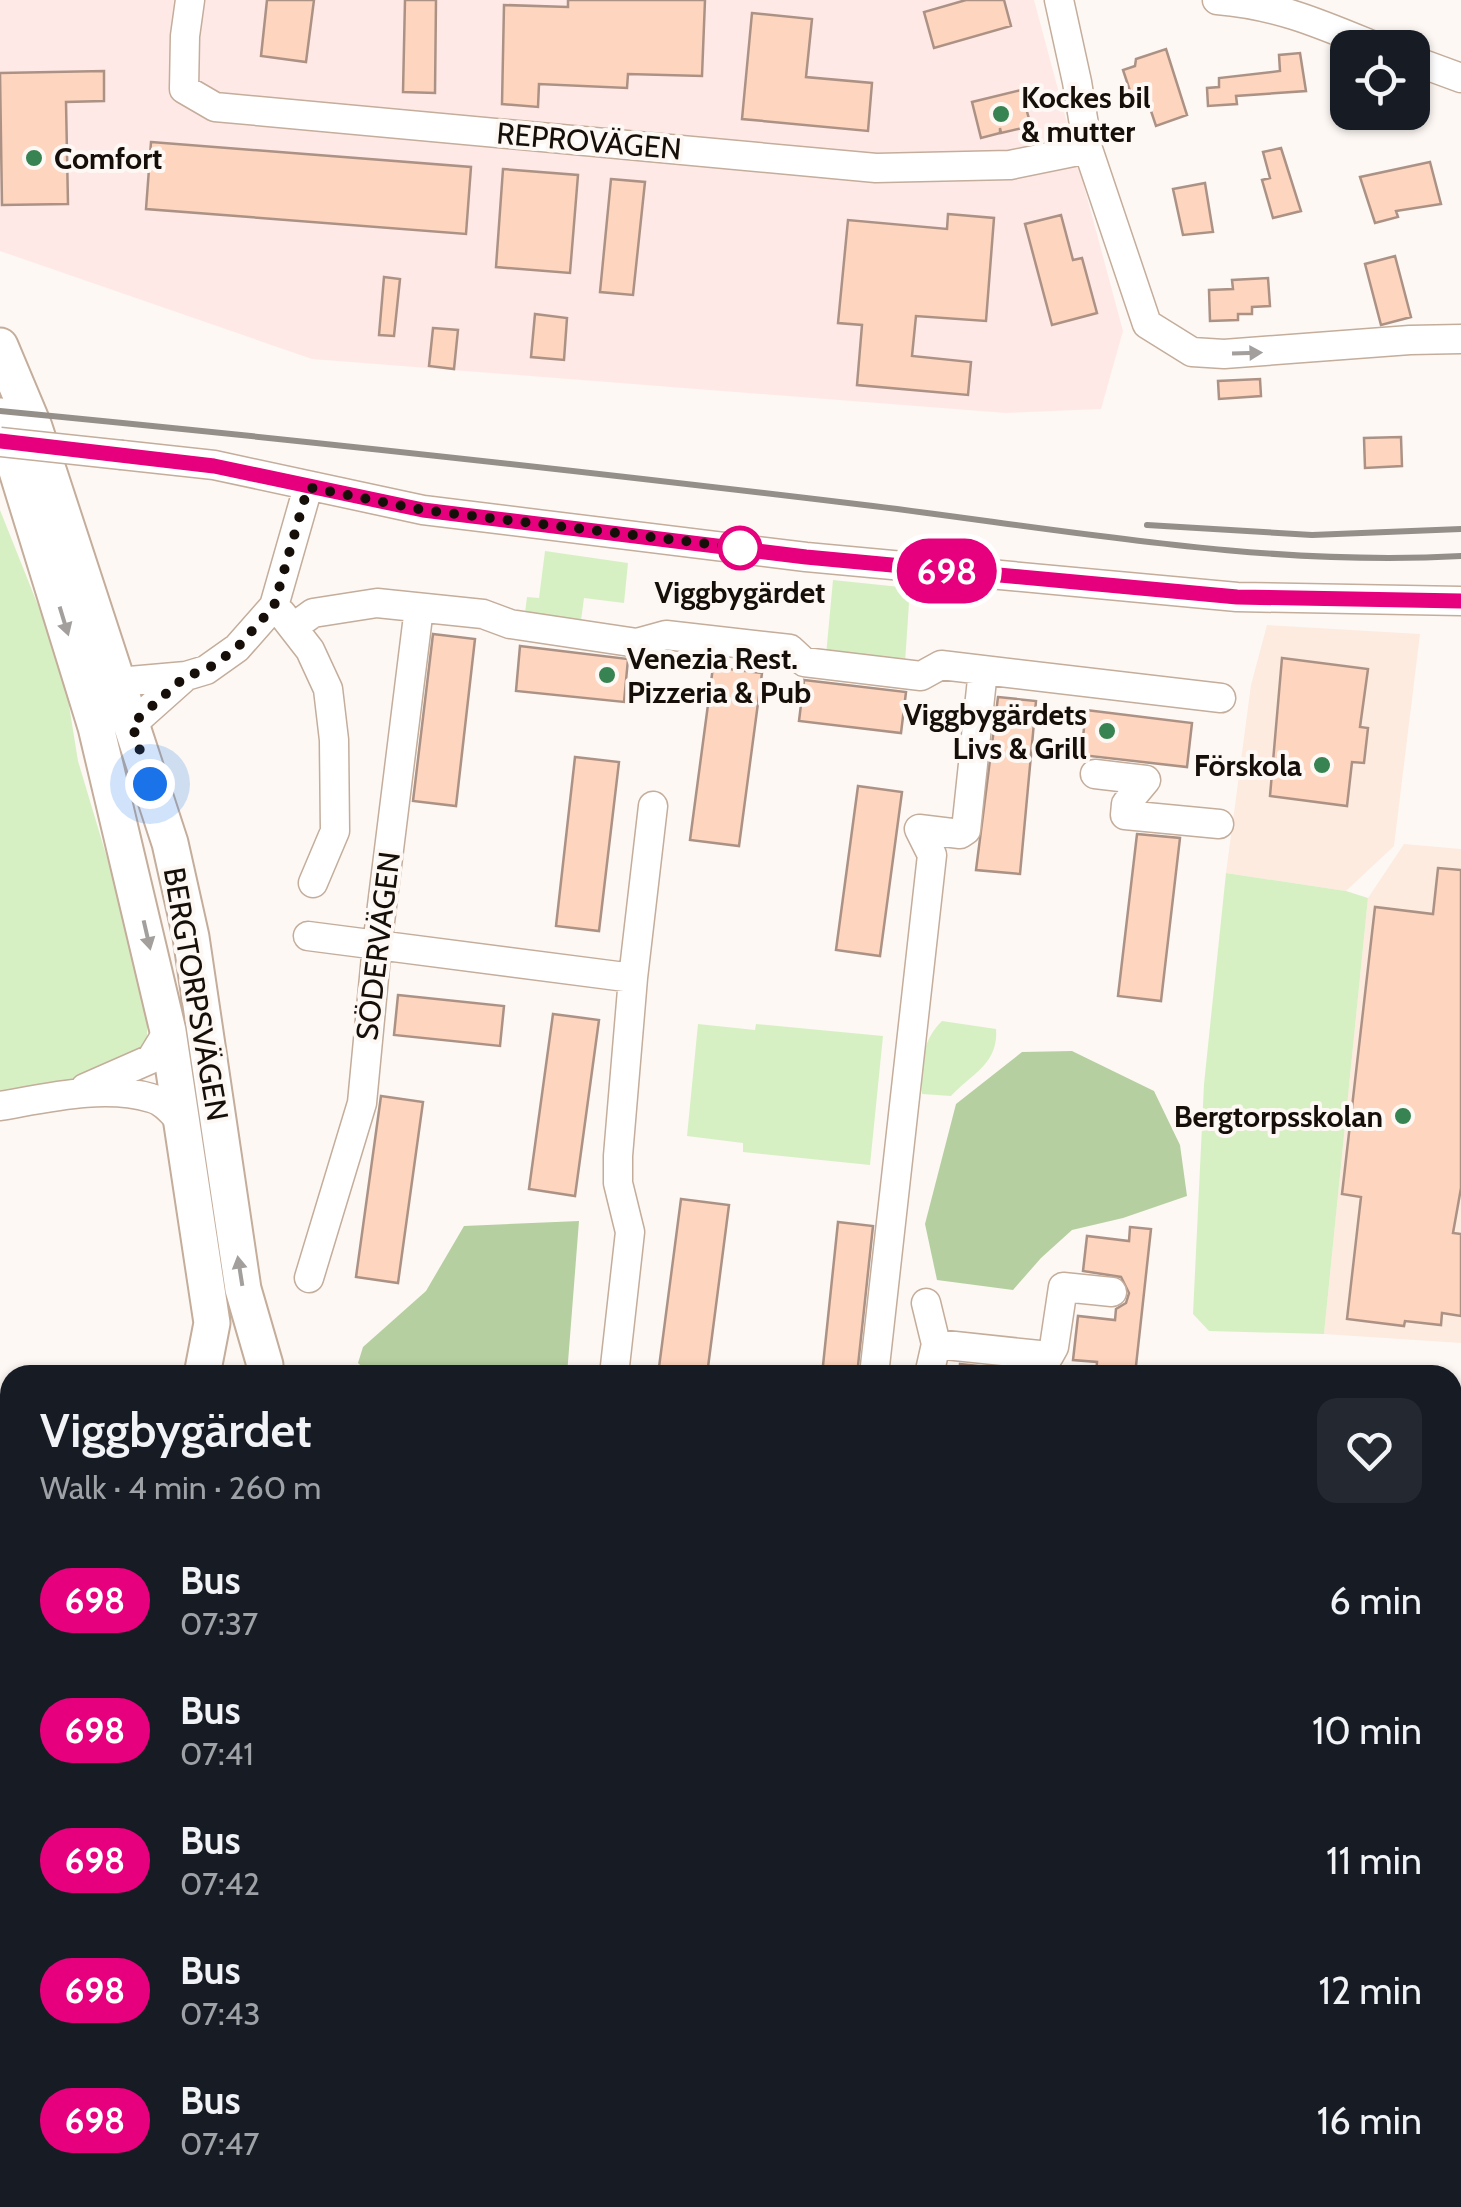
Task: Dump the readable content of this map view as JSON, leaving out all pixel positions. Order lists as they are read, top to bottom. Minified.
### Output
{"streets":{"main road":["BERGTORPSVÄGEN"],"street":["REPROVÄGEN","SÖDERVÄGEN"]},"places":["Kockes bil & mutter","Comfort","Viggbygärdet","Venezia Rest. Pizzeria & Pub","Viggbygärdets Livs & Grill","Förskola","Bergtorpsskolan"],"lines":["bus line 698"],"page":{"on_map":"698","heading":["Viggbygärdet","Walk · 4 min · 260 m"],"list":[{"mark":"698","name":"Bus","note":"07:37","value":"6 min"},{"mark":"698","name":"Bus","note":"07:41","value":"10 min"},{"mark":"698","name":"Bus","note":"07:42","value":"11 min"},{"mark":"698","name":"Bus","note":"07:43","value":"12 min"},{"mark":"698","name":"Bus","note":"07:47","value":"16 min"}]}}
